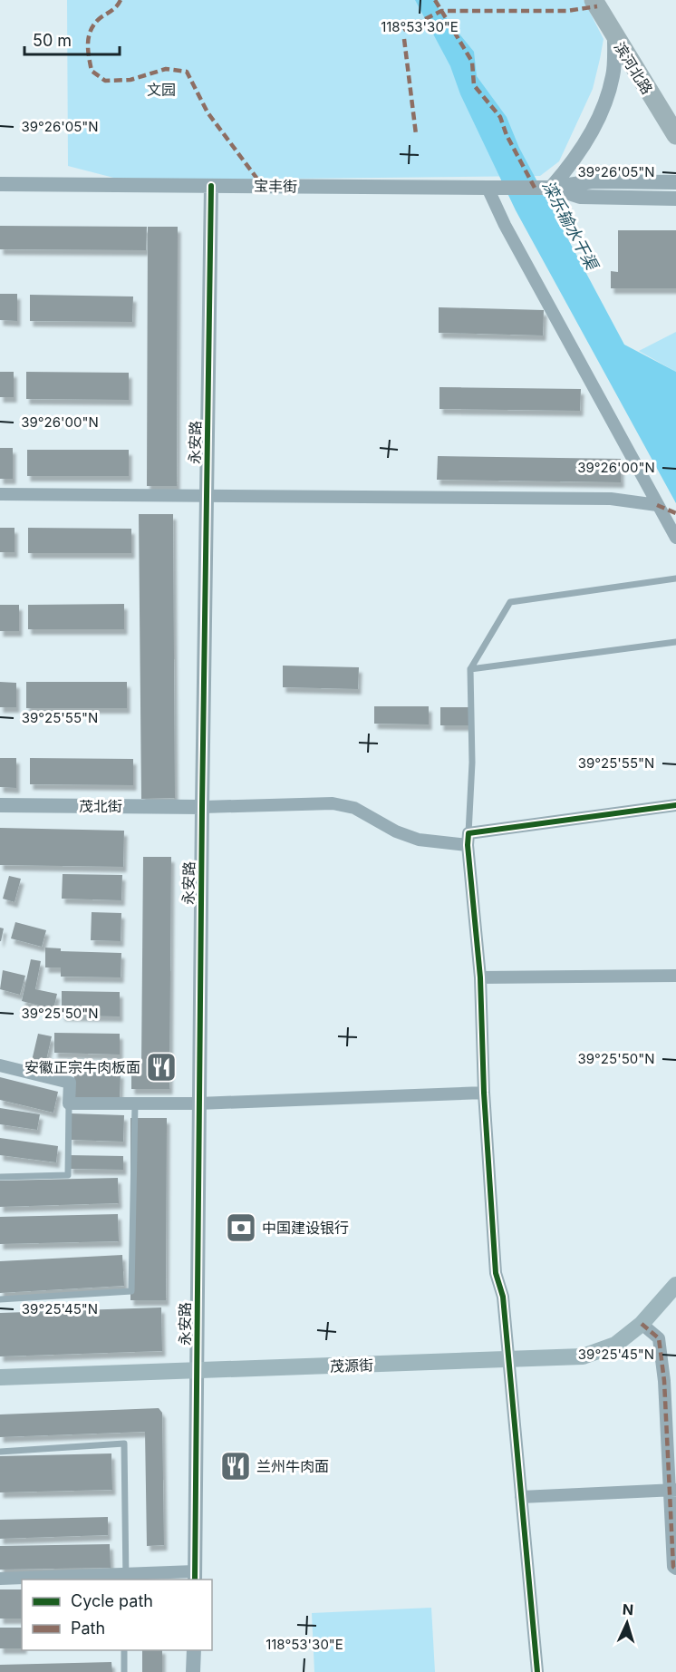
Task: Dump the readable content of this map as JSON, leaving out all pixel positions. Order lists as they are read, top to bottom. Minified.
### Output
{"streets":{"main road":["滨河北路","茂源街"],"street":["宝丰街","永安路","茂北街"]},"crossings":[["宝丰街","永安路"],["永安路","茂北街"],["永安路","茂源街"]],"water":["滦乐输水干渠"],"parks":["文园"],"places":{"restaurant":["安徽正宗牛肉板面","兰州牛肉面"],"bank":["中国建设银行"]},"legend":["Cycle path","Path"],"scale_bar":"50 m","north":"top","coordinates":["118°53'30\"E","39°26'05\"N","39°26'00\"N","39°25'55\"N","39°25'50\"N","39°25'45\"N"]}
